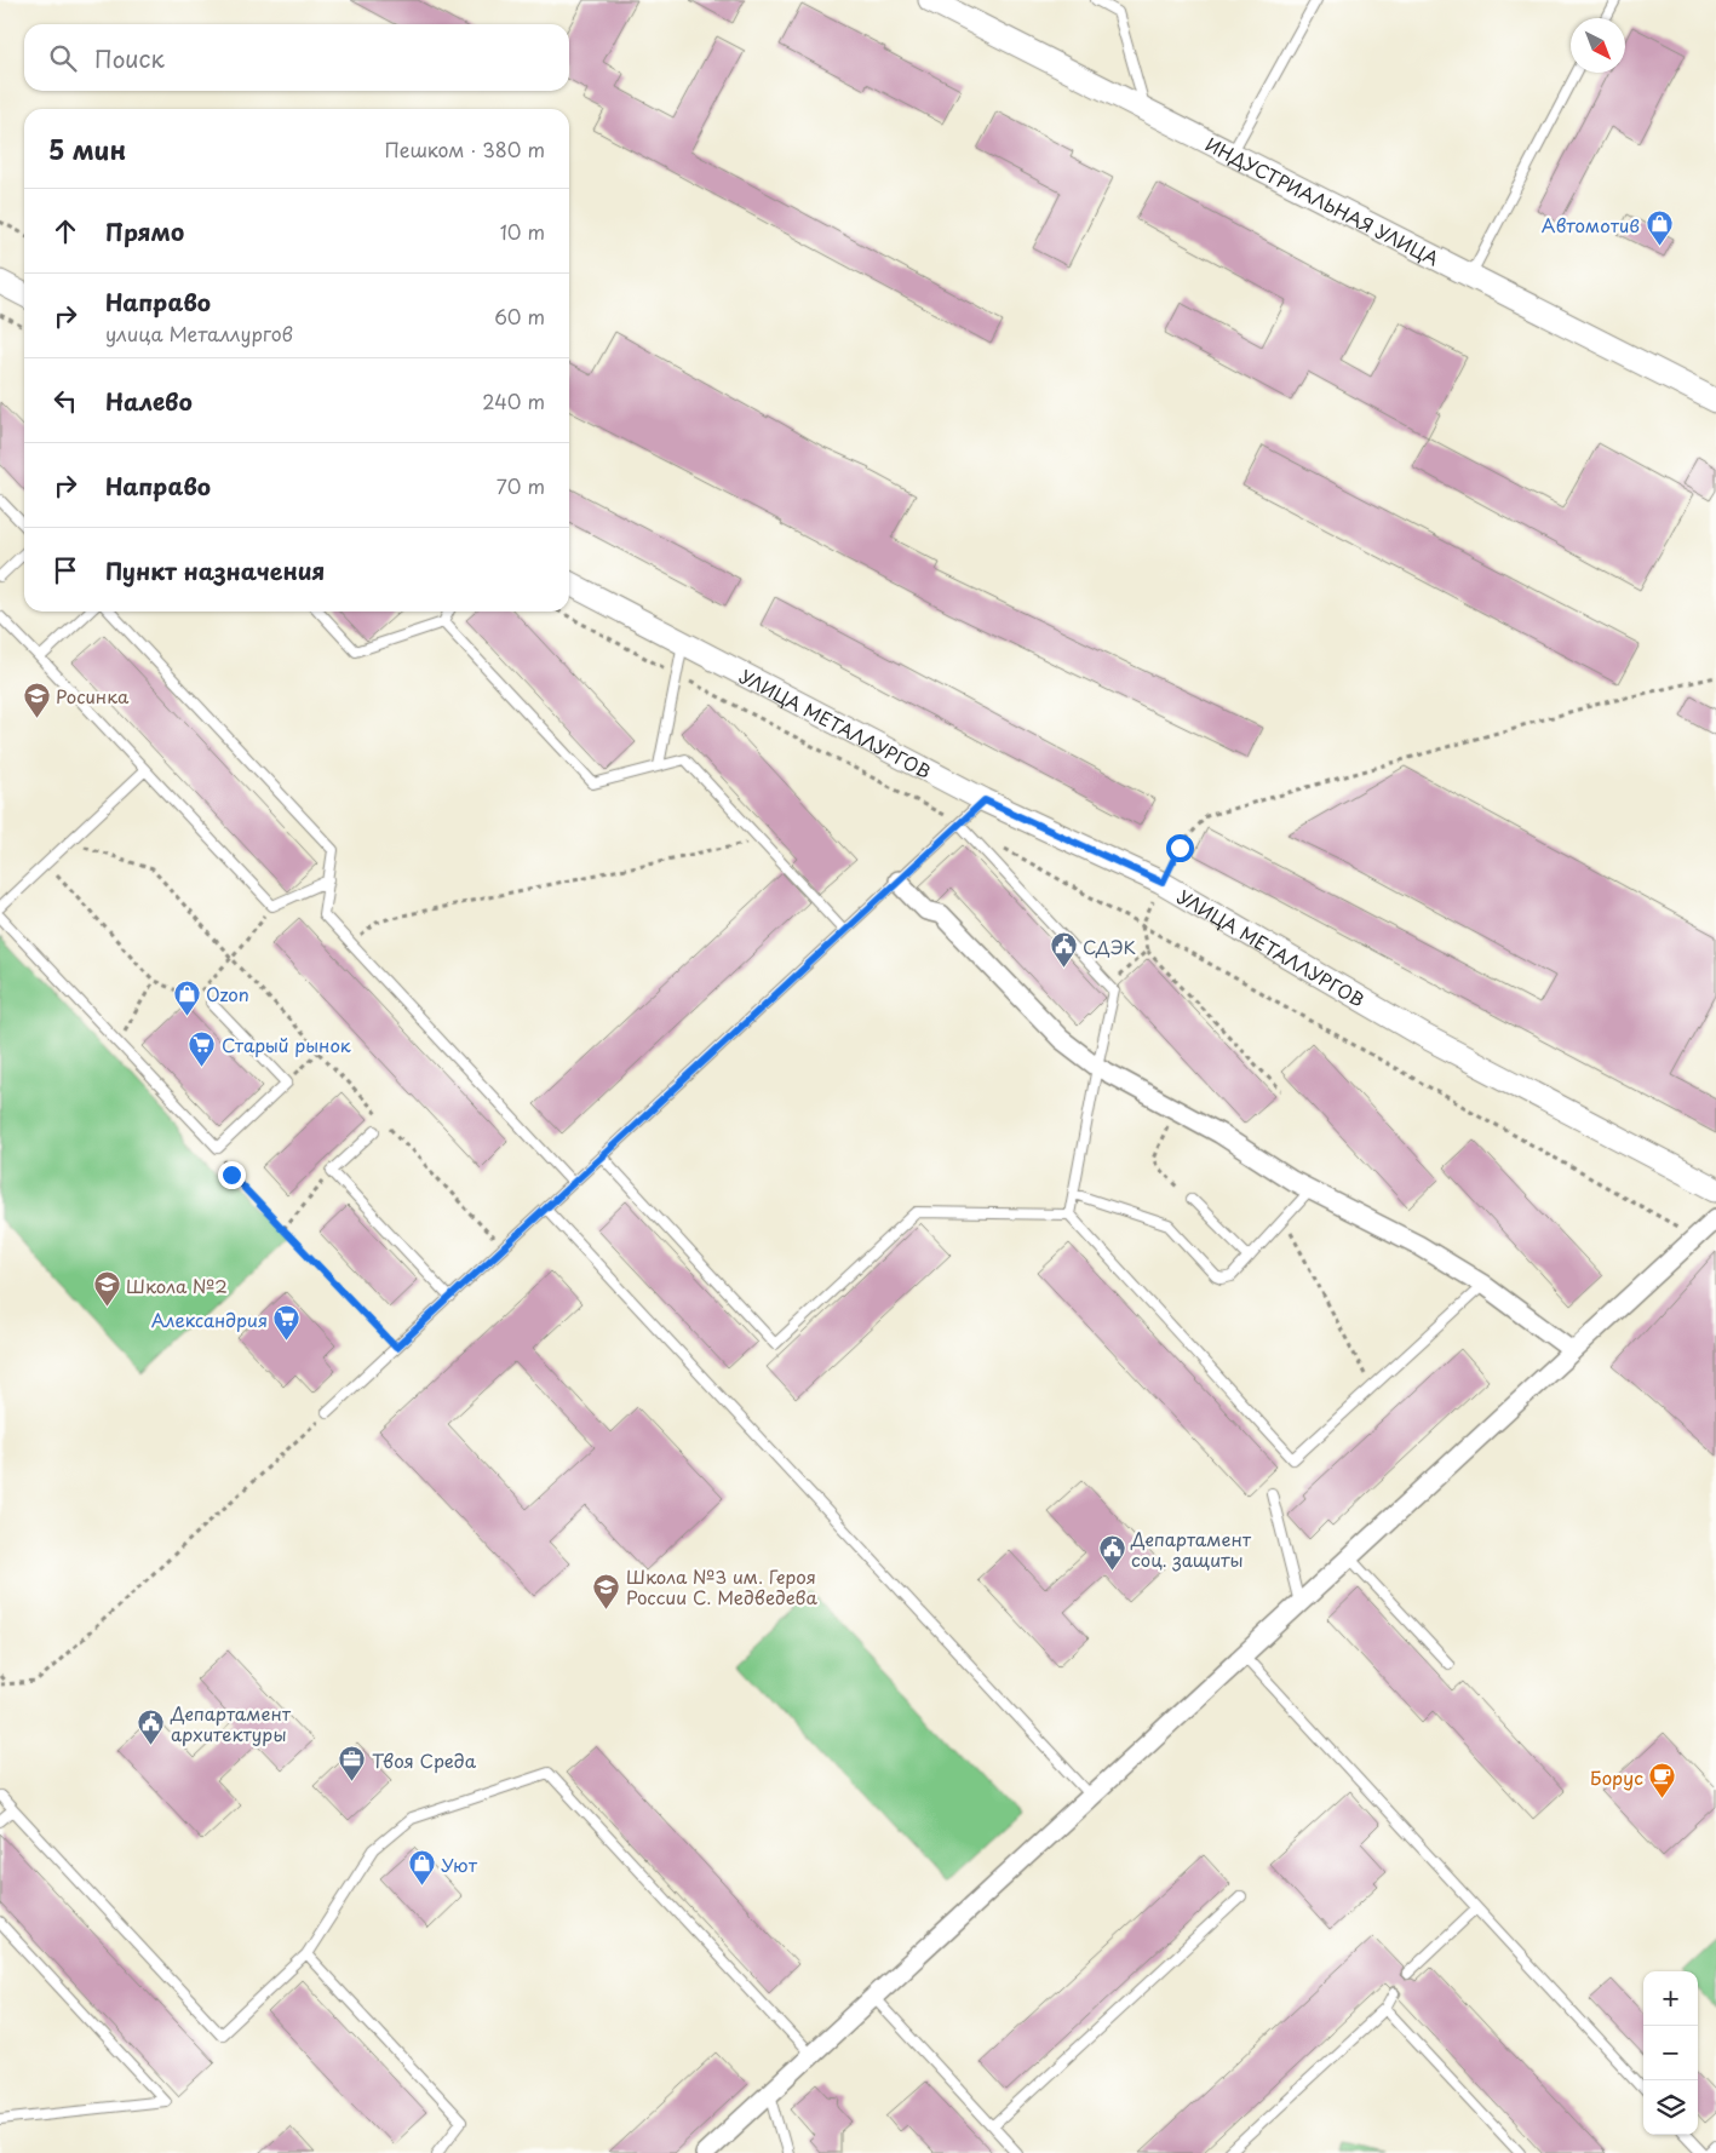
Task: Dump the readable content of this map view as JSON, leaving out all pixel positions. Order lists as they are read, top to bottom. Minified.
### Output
{"streets":{"street":["ИНДУСТРИАЛЬНАЯ УЛИЦА","УЛИЦА МЕТАЛЛУРГОВ"]},"places":{"shop":["Автомотив","Ozon","Уют"],"school or university":["Росинка","Школа №2","Школа №3 им. Героя России С. Медведева"],"public building":["СДЭК","Департамент соц. защиты","Департамент архитектуры"],"supermarket":["Старый рынок","Александрия"],"office":["Твоя Среда"],"cafe":["Борус"]},"north":"bottom right","page":{"search":"Поиск","heading":["5 мин","Пешком · 380 m"],"list":[["Прямо","10 m"],["Направо","улица Металлургов","60 m"],["Налево","240 m"],["Направо","70 m"],"Пункт назначения"],"map_buttons":["+","−"]}}
